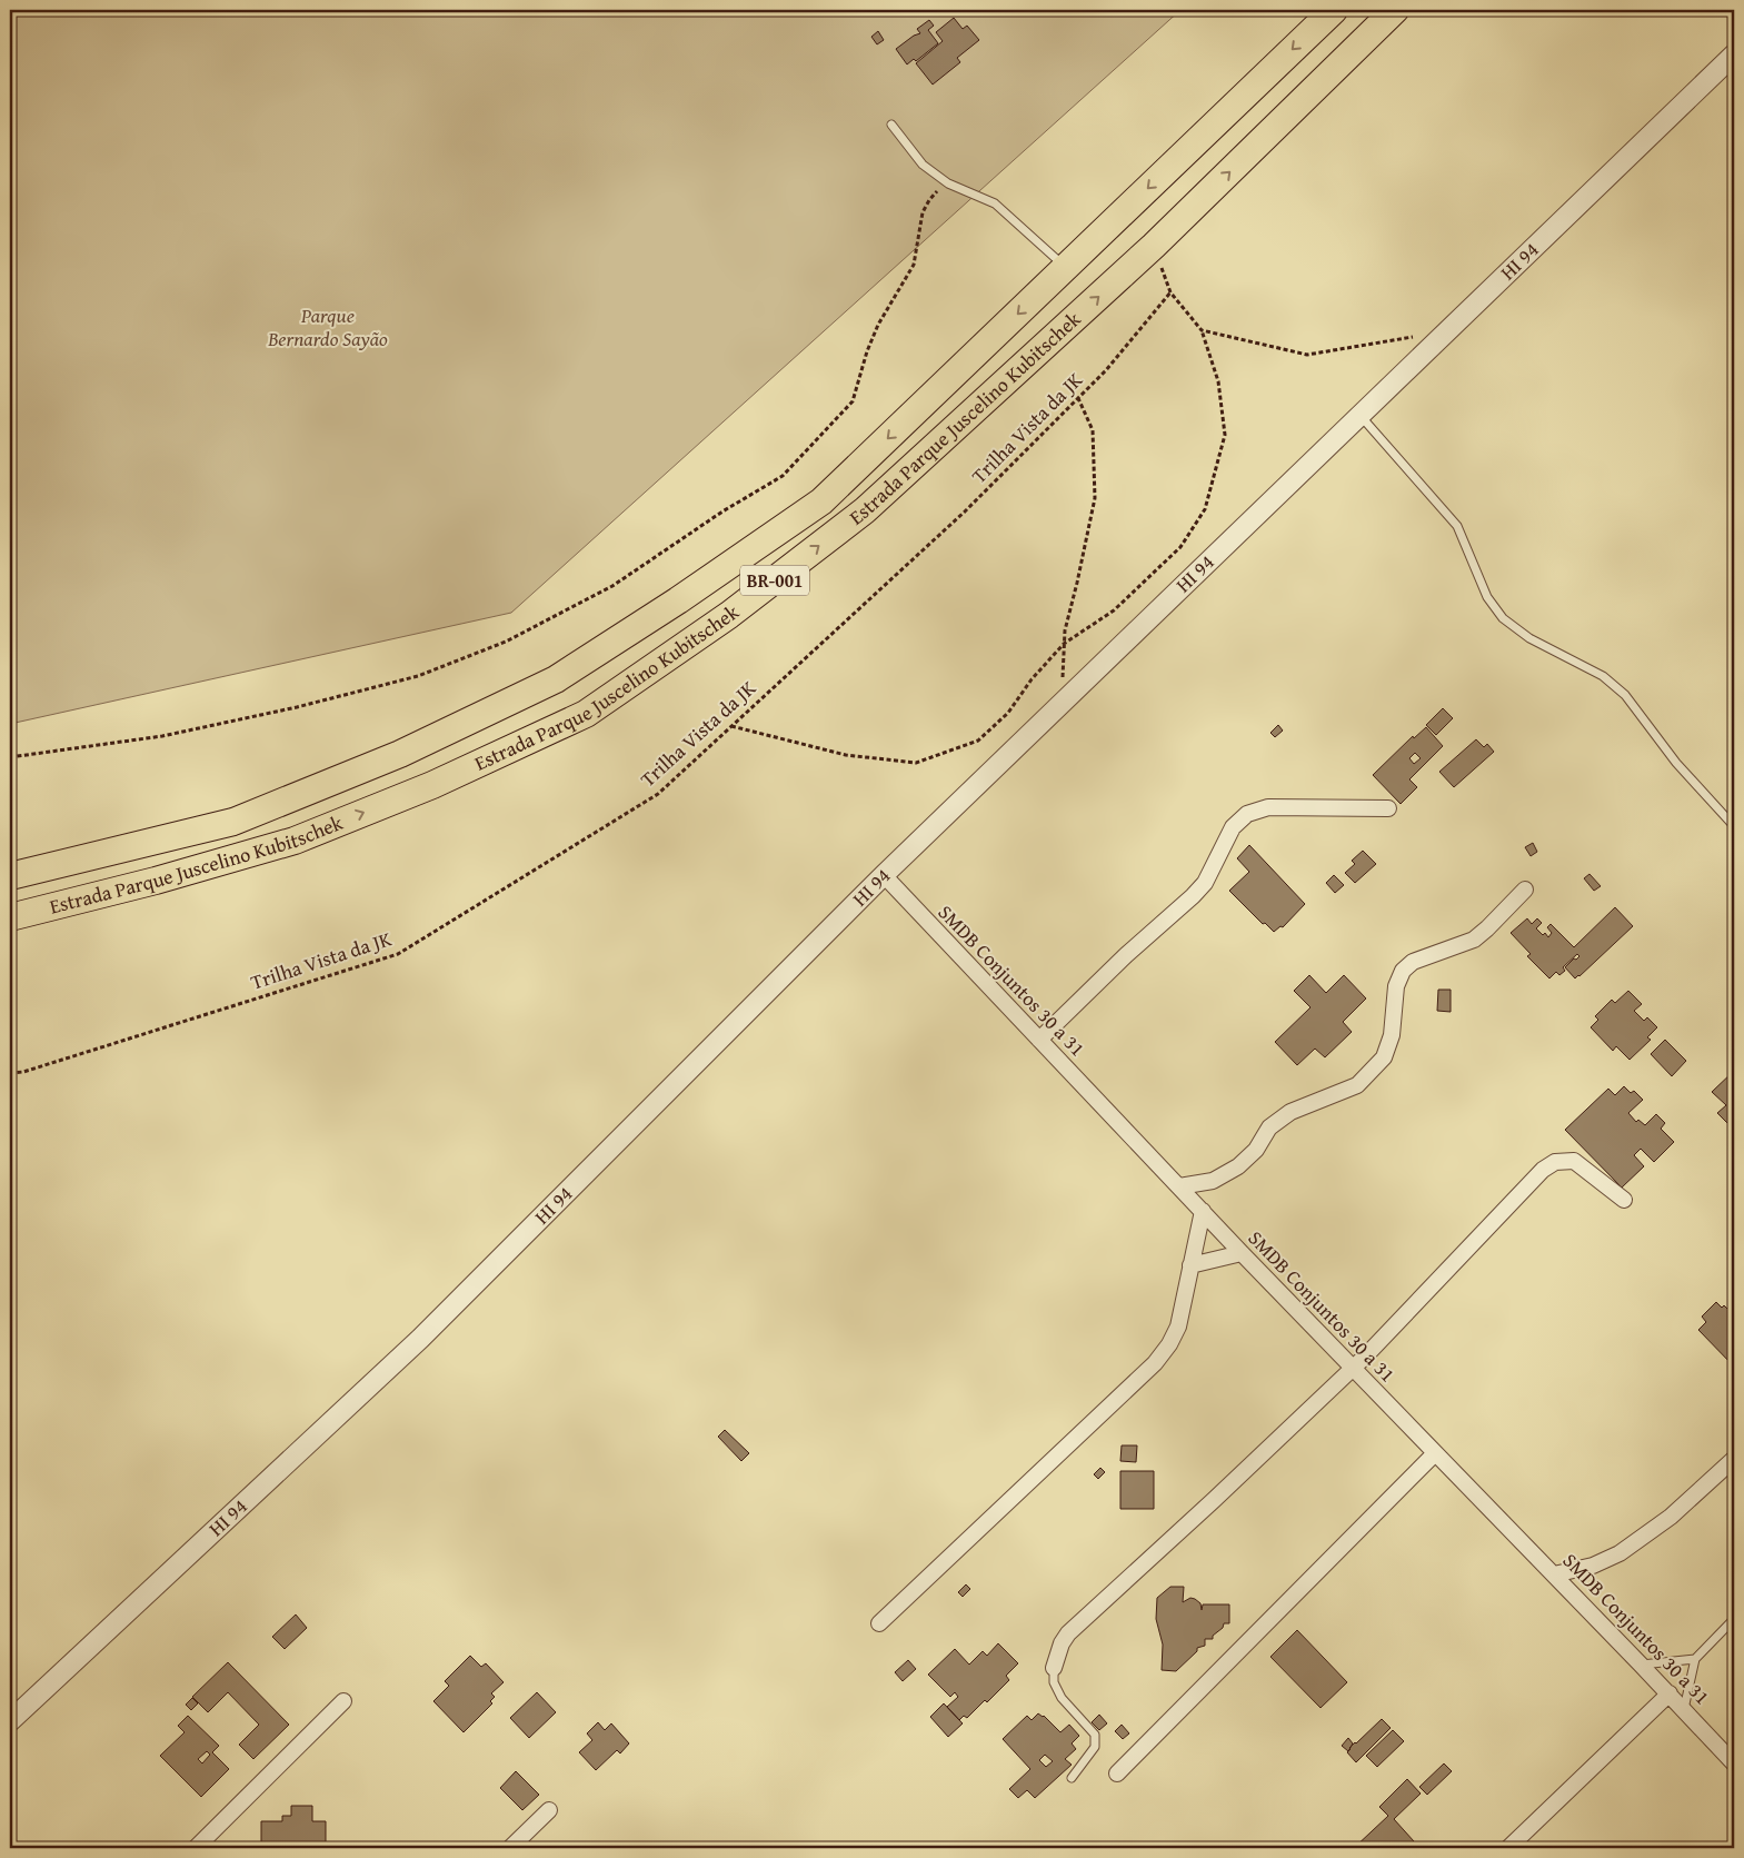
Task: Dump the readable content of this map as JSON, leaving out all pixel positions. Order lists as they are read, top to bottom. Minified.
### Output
{"streets":{"highway":["Estrada Parque Juscelino Kubitschek","BR-001"],"street":["HI 94","SMDB Conjuntos 30 a 31"],"path":["Trilha Vista da JK"]},"crossings":[["HI 94","SMDB Conjuntos 30 a 31"]],"parks":["Parque Bernardo Sayão"]}
